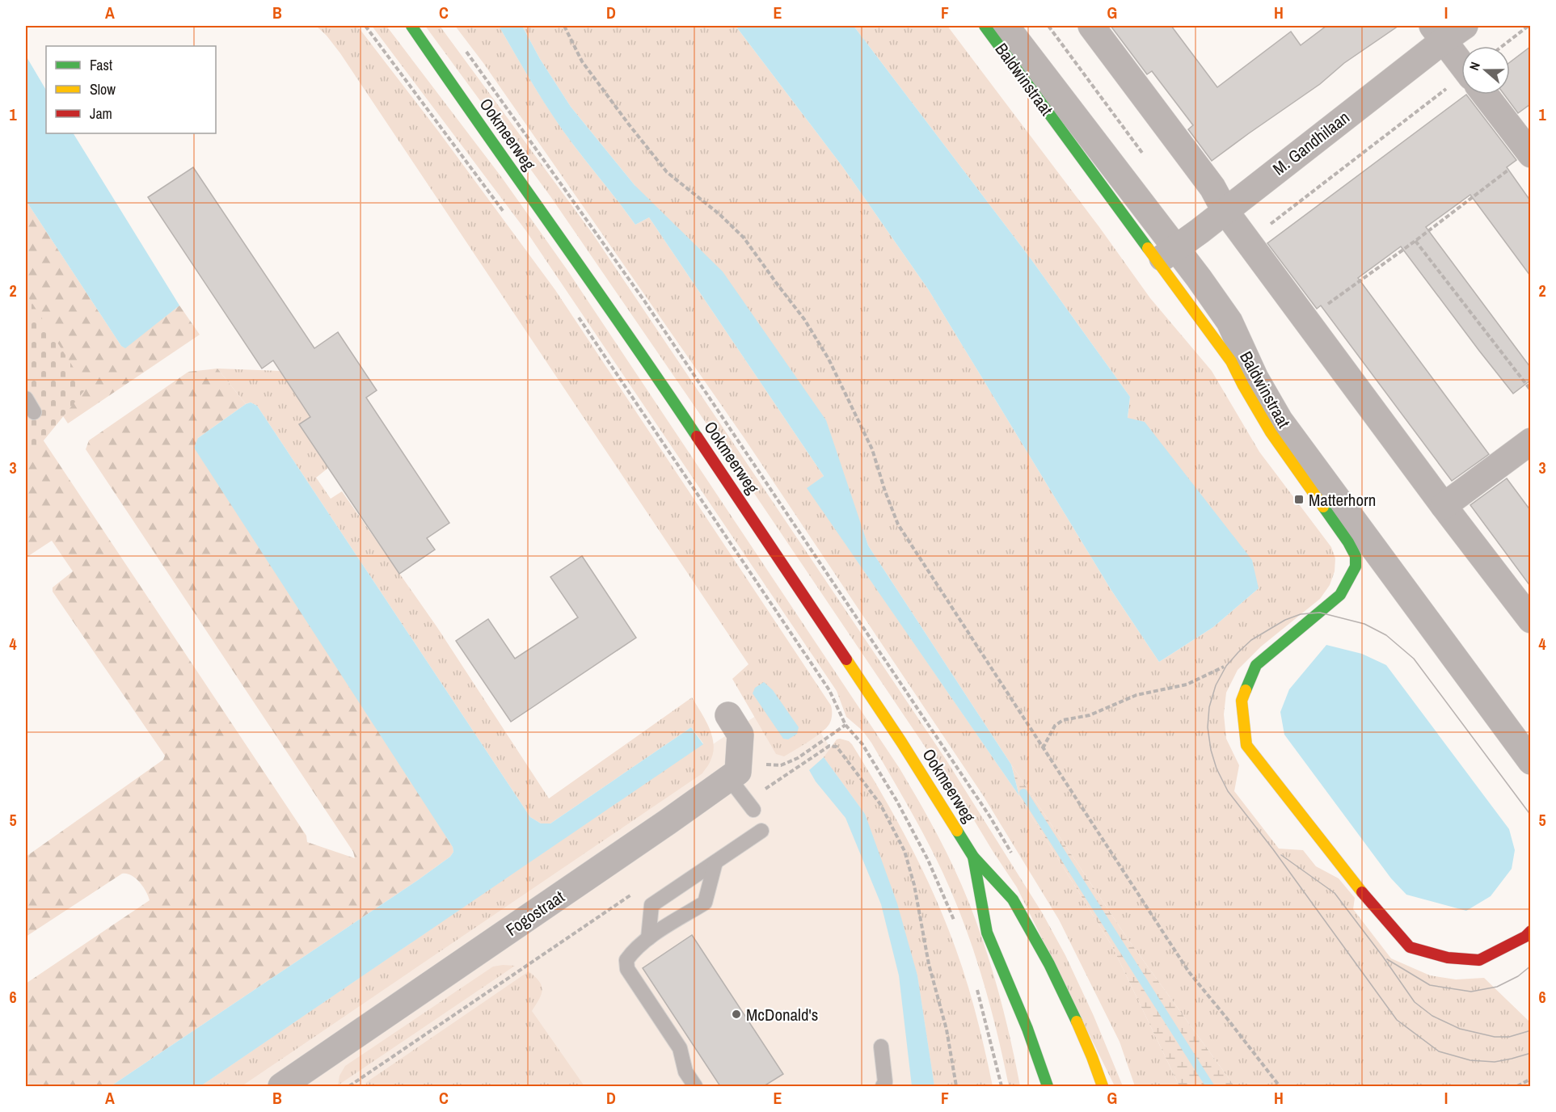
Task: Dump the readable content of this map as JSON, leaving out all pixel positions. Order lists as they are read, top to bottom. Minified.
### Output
{"streets":{"main road":["Baldwinstraat","Ookmeerweg"],"street":["M. Gandhilaan","Fogostraat"]},"crossings":[["Baldwinstraat","M. Gandhilaan"]],"places":{"transit":["Matterhorn"],"other":["McDonald's"]},"legend":["Fast","Slow","Jam"],"north":"left","grid":{"columns":["A","B","C","D","E","F","G","H","I"],"rows":["1","2","3","4","5","6"]}}
